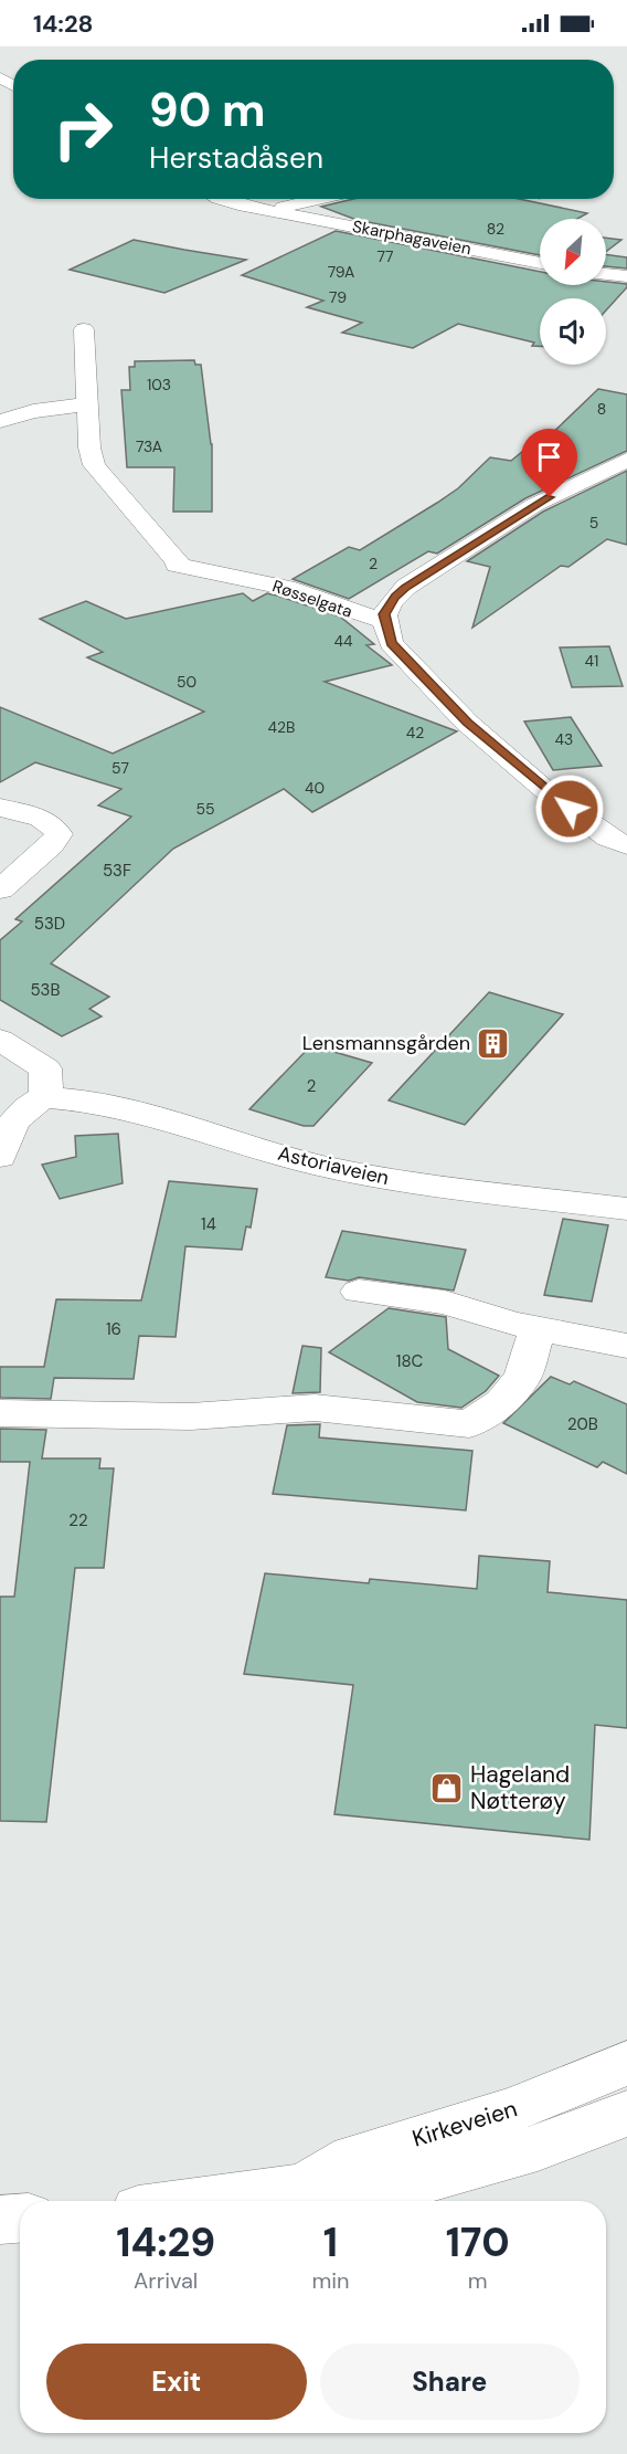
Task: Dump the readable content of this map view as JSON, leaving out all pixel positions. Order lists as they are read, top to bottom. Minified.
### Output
{"streets":{"street":["Skarphagaveien","Røsselgata","Astoriaveien","Kirkeveien"]},"places":{"building":["Lensmannsgården"],"shop":["Hageland Nøtterøy"]},"house_numbers":["82","77","79A","79","103","8","73A","5","2","44","41","50","42B","42","43","57","40","55","53F","53D","53B","2","14","16","18C","20B","22"],"north":"bottom left","page":{"status":"14:28","turn":["90 m","Herstadåsen"],"eta":["14:29","Arrival","1","min","170","m"],"buttons":["Exit","Share"]}}
